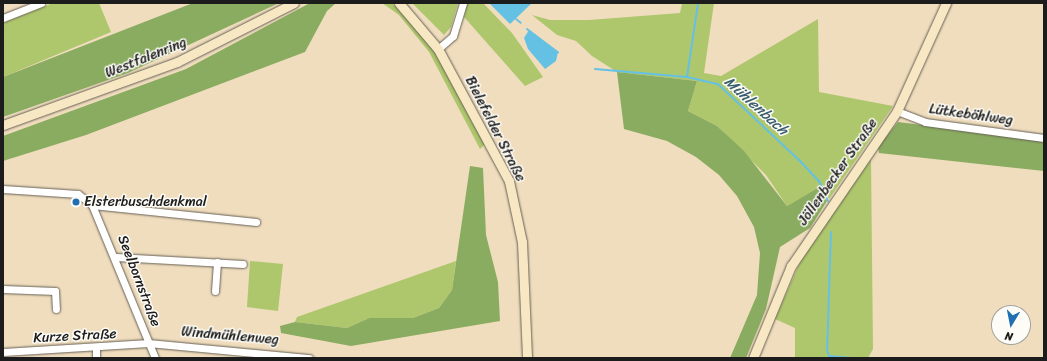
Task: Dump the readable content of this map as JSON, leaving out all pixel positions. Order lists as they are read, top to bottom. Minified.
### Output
{"streets":{"main road":["Westfalenring","Bielefelder Straße","Jöllenbecker Straße"],"street":["Lütkeböhlweg","Seelbornstraße","Kurze Straße","Windmühlenweg"]},"crossings":[["Lütkeböhlweg","Jöllenbecker Straße"],["Seelbornstraße","Kurze Straße"],["Seelbornstraße","Windmühlenweg"],["Kurze Straße","Windmühlenweg"]],"water":["Mühlenbach"],"places":["Elsterbuschdenkmal"],"north":"bottom"}
